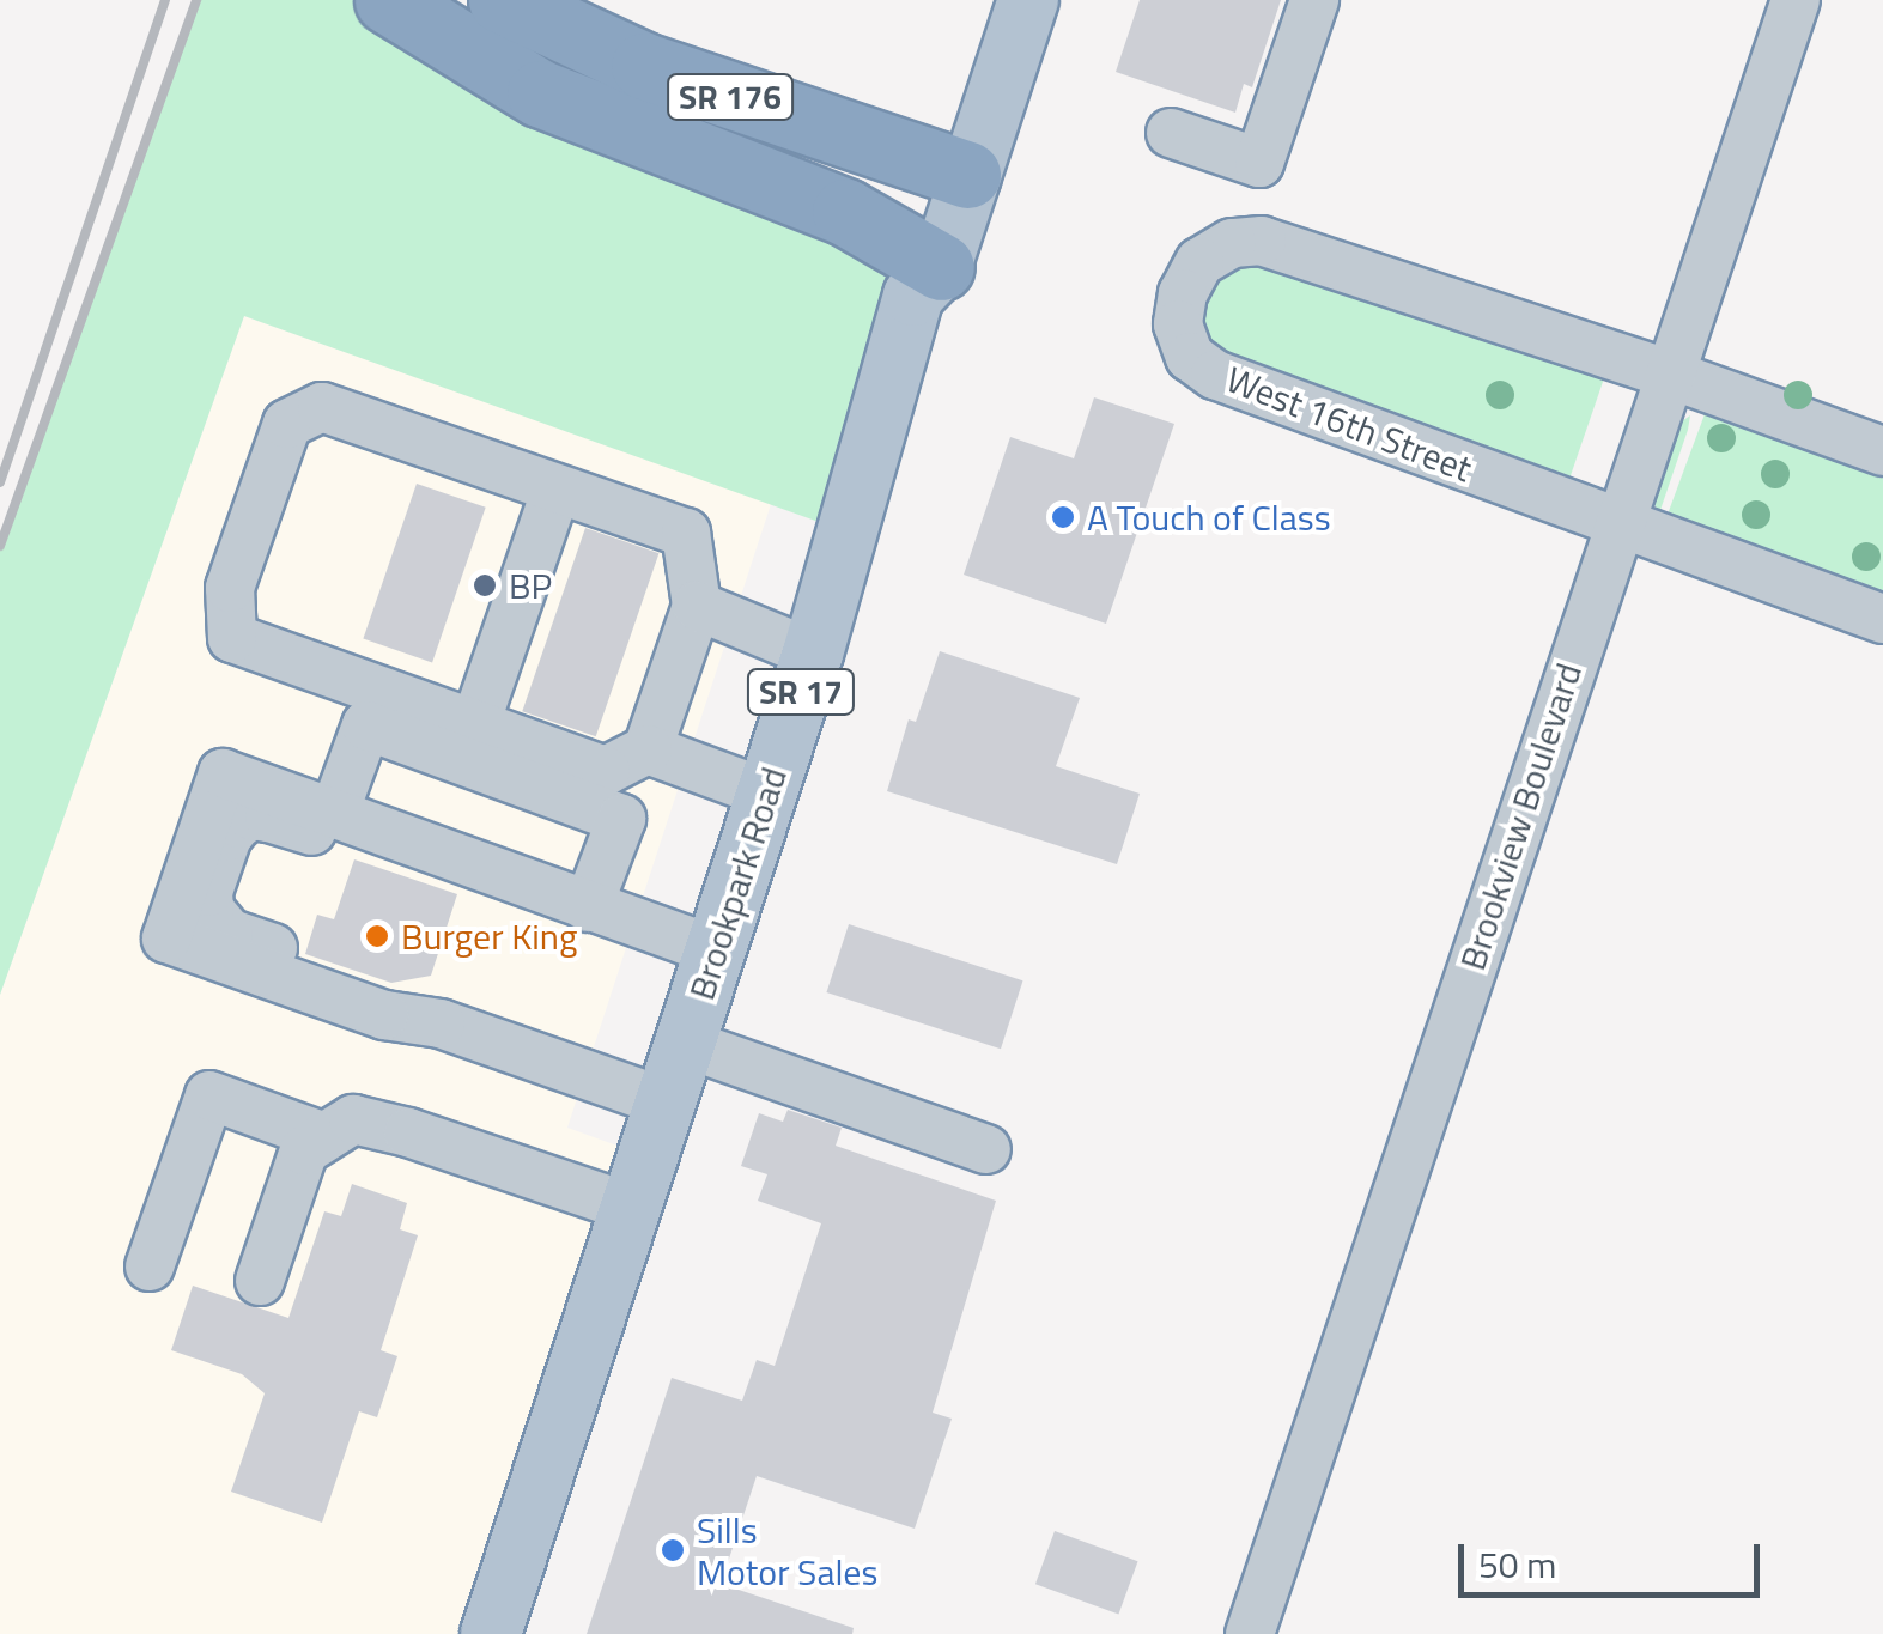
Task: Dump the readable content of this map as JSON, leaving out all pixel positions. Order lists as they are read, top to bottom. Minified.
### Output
{"streets":{"highway":["SR 176"],"main road":["SR 17","Brookpark Road"],"street":["West 16th Street","Brookview Boulevard"]},"crossings":[["SR 176","Brookpark Road"],["West 16th Street","Brookview Boulevard"]],"places":["A Touch of Class","BP","Burger King","Sills Motor Sales"],"scale_bar":"50 m"}
